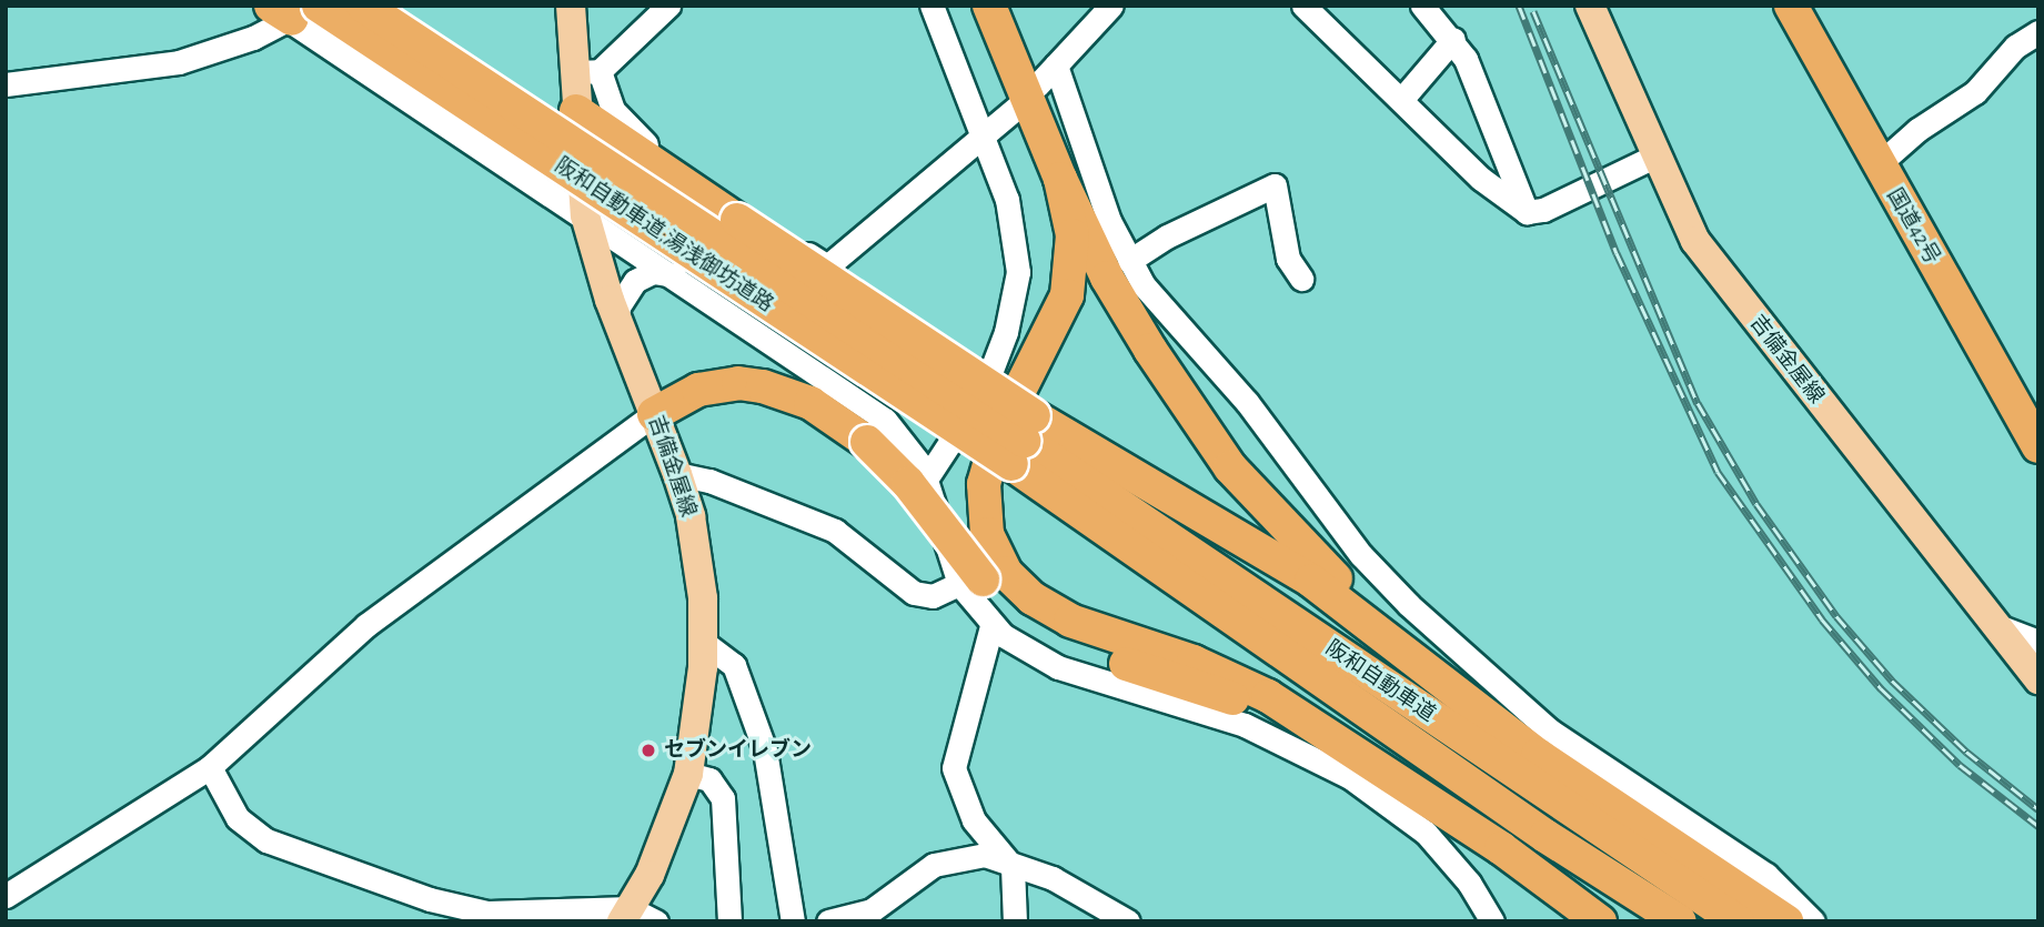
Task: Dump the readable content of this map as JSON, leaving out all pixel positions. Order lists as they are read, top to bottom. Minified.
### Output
{"streets":{"highway":["国道42号","阪和自動車道;湯浅御坊道路","阪和自動車道"],"main road":["吉備金屋線"]},"crossings":[["阪和自動車道;湯浅御坊道路","阪和自動車道"]],"places":["セブンイレブン"]}
